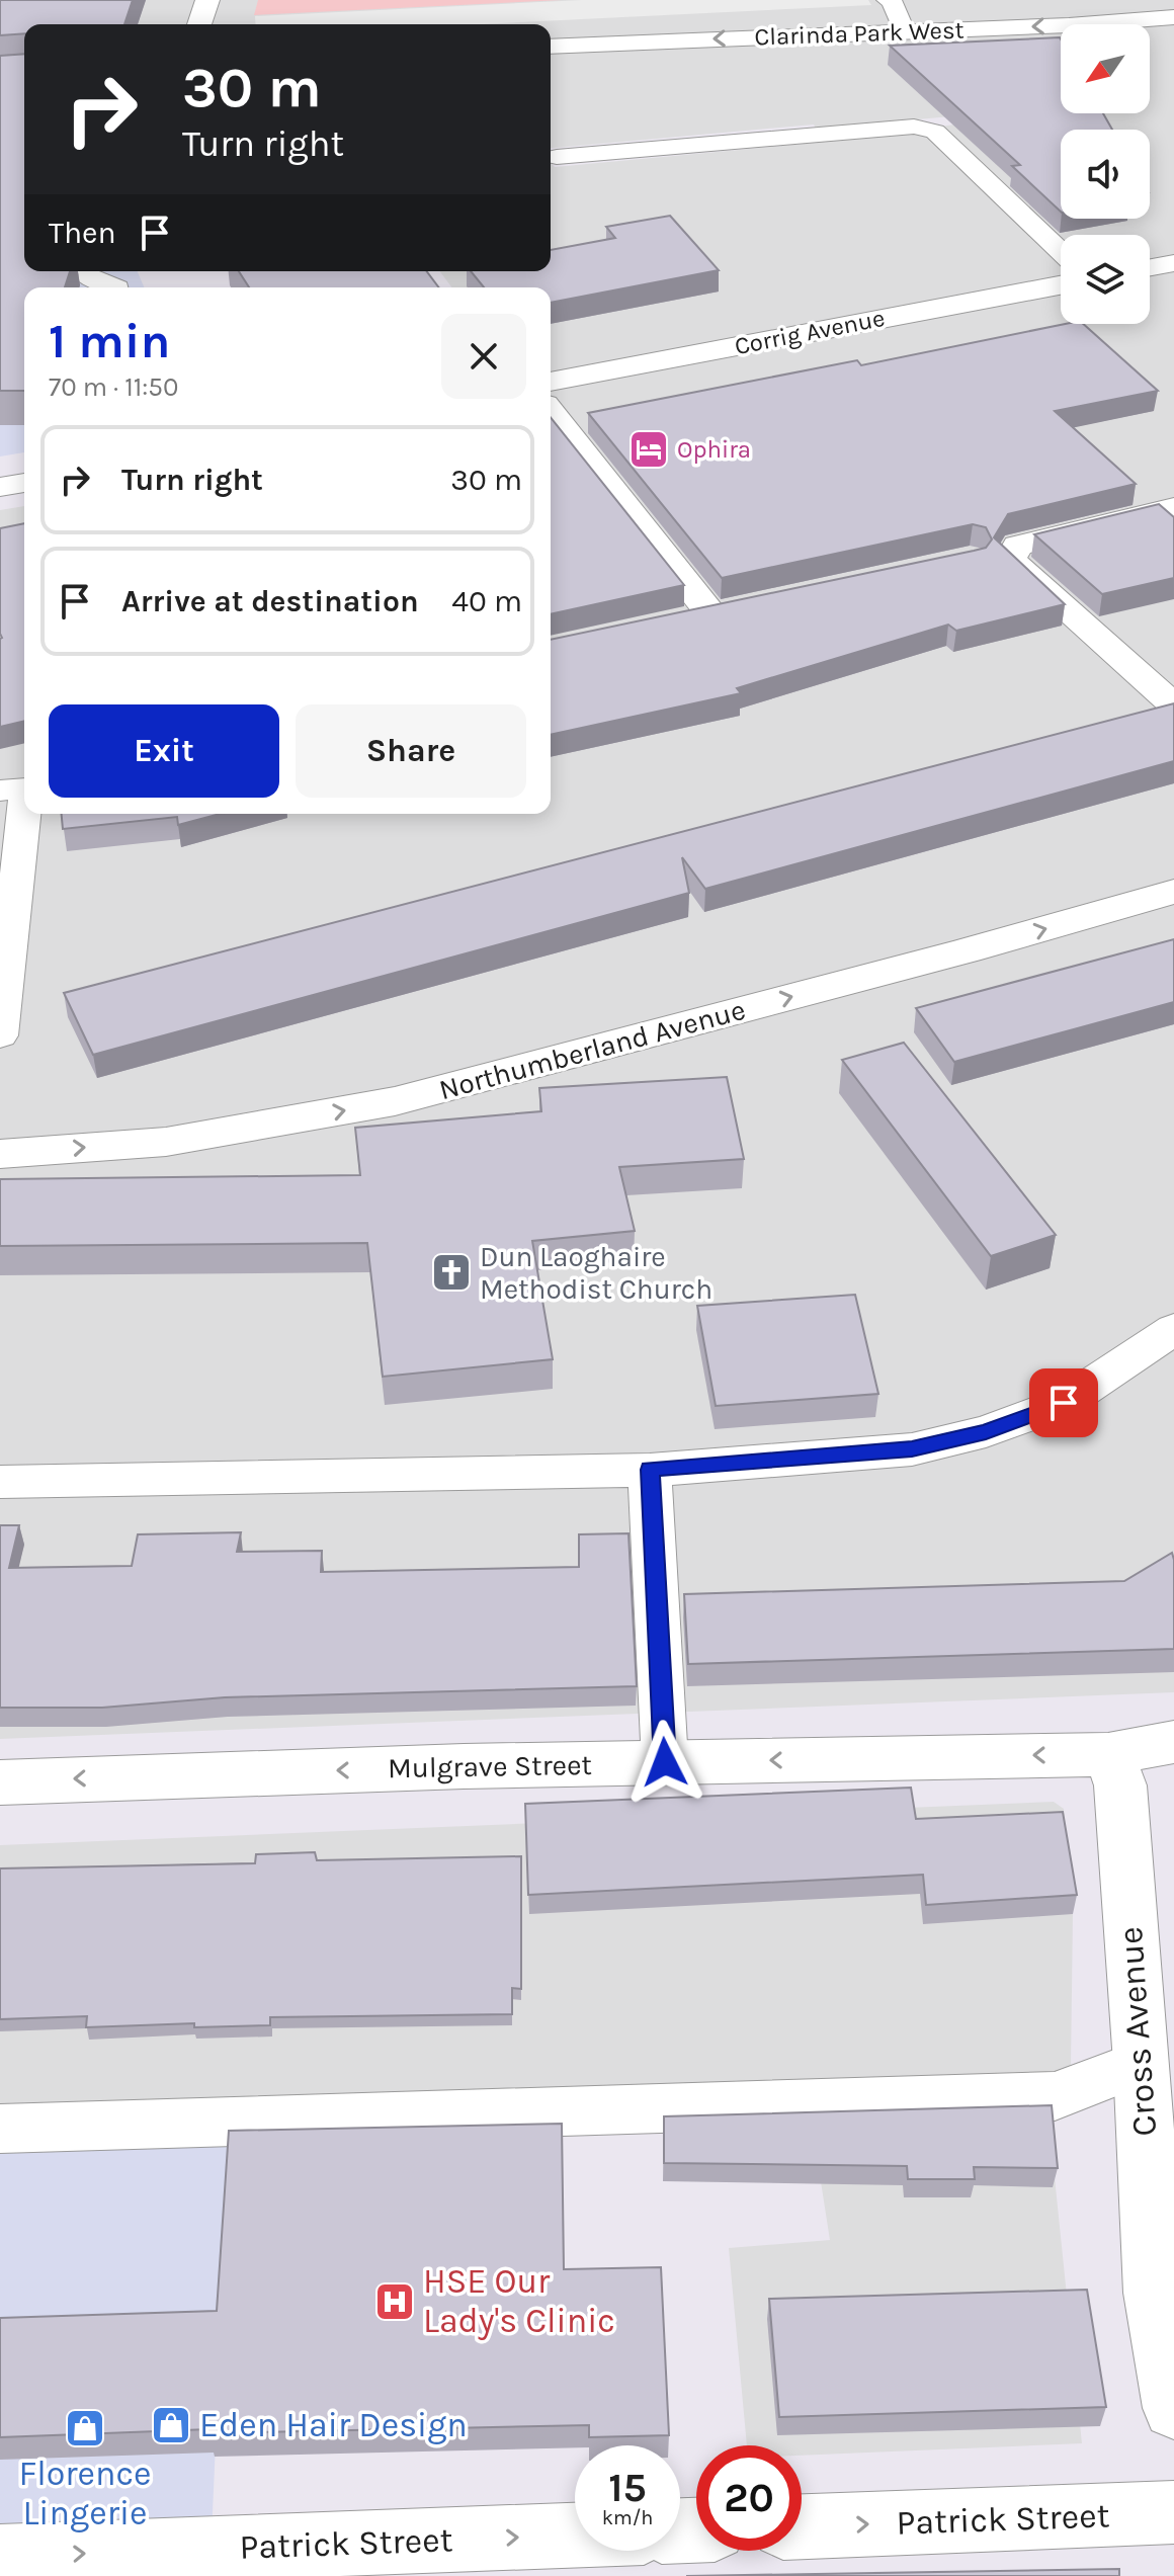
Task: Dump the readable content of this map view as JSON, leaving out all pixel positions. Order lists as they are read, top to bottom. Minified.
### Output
{"streets":{"street":["Clarinda Park West","Corrig Avenue","Northumberland Avenue","Mulgrave Street","Cross Avenue","Patrick Street"]},"crossings":[["Mulgrave Street","Cross Avenue"]],"one_way":["Clarinda Park West","Northumberland Avenue","Mulgrave Street","Patrick Street"],"places":{"hotel":["Ophira"],"church":["Dun Laoghaire Methodist Church"],"hospital":["HSE Our Lady's Clinic"],"shop":["Eden Hair Design","Florence Lingerie"]},"north":"bottom left","page":{"turn":["30 m","Turn right"],"then":"Then","heading":["1 min","70 m · 11:50"],"list":[{"name":"Turn right","value":"30 m"},{"name":"Arrive at destination","value":"40 m"}],"buttons":["Exit","Share"],"speed":"15 km/h","limit":"20"}}
